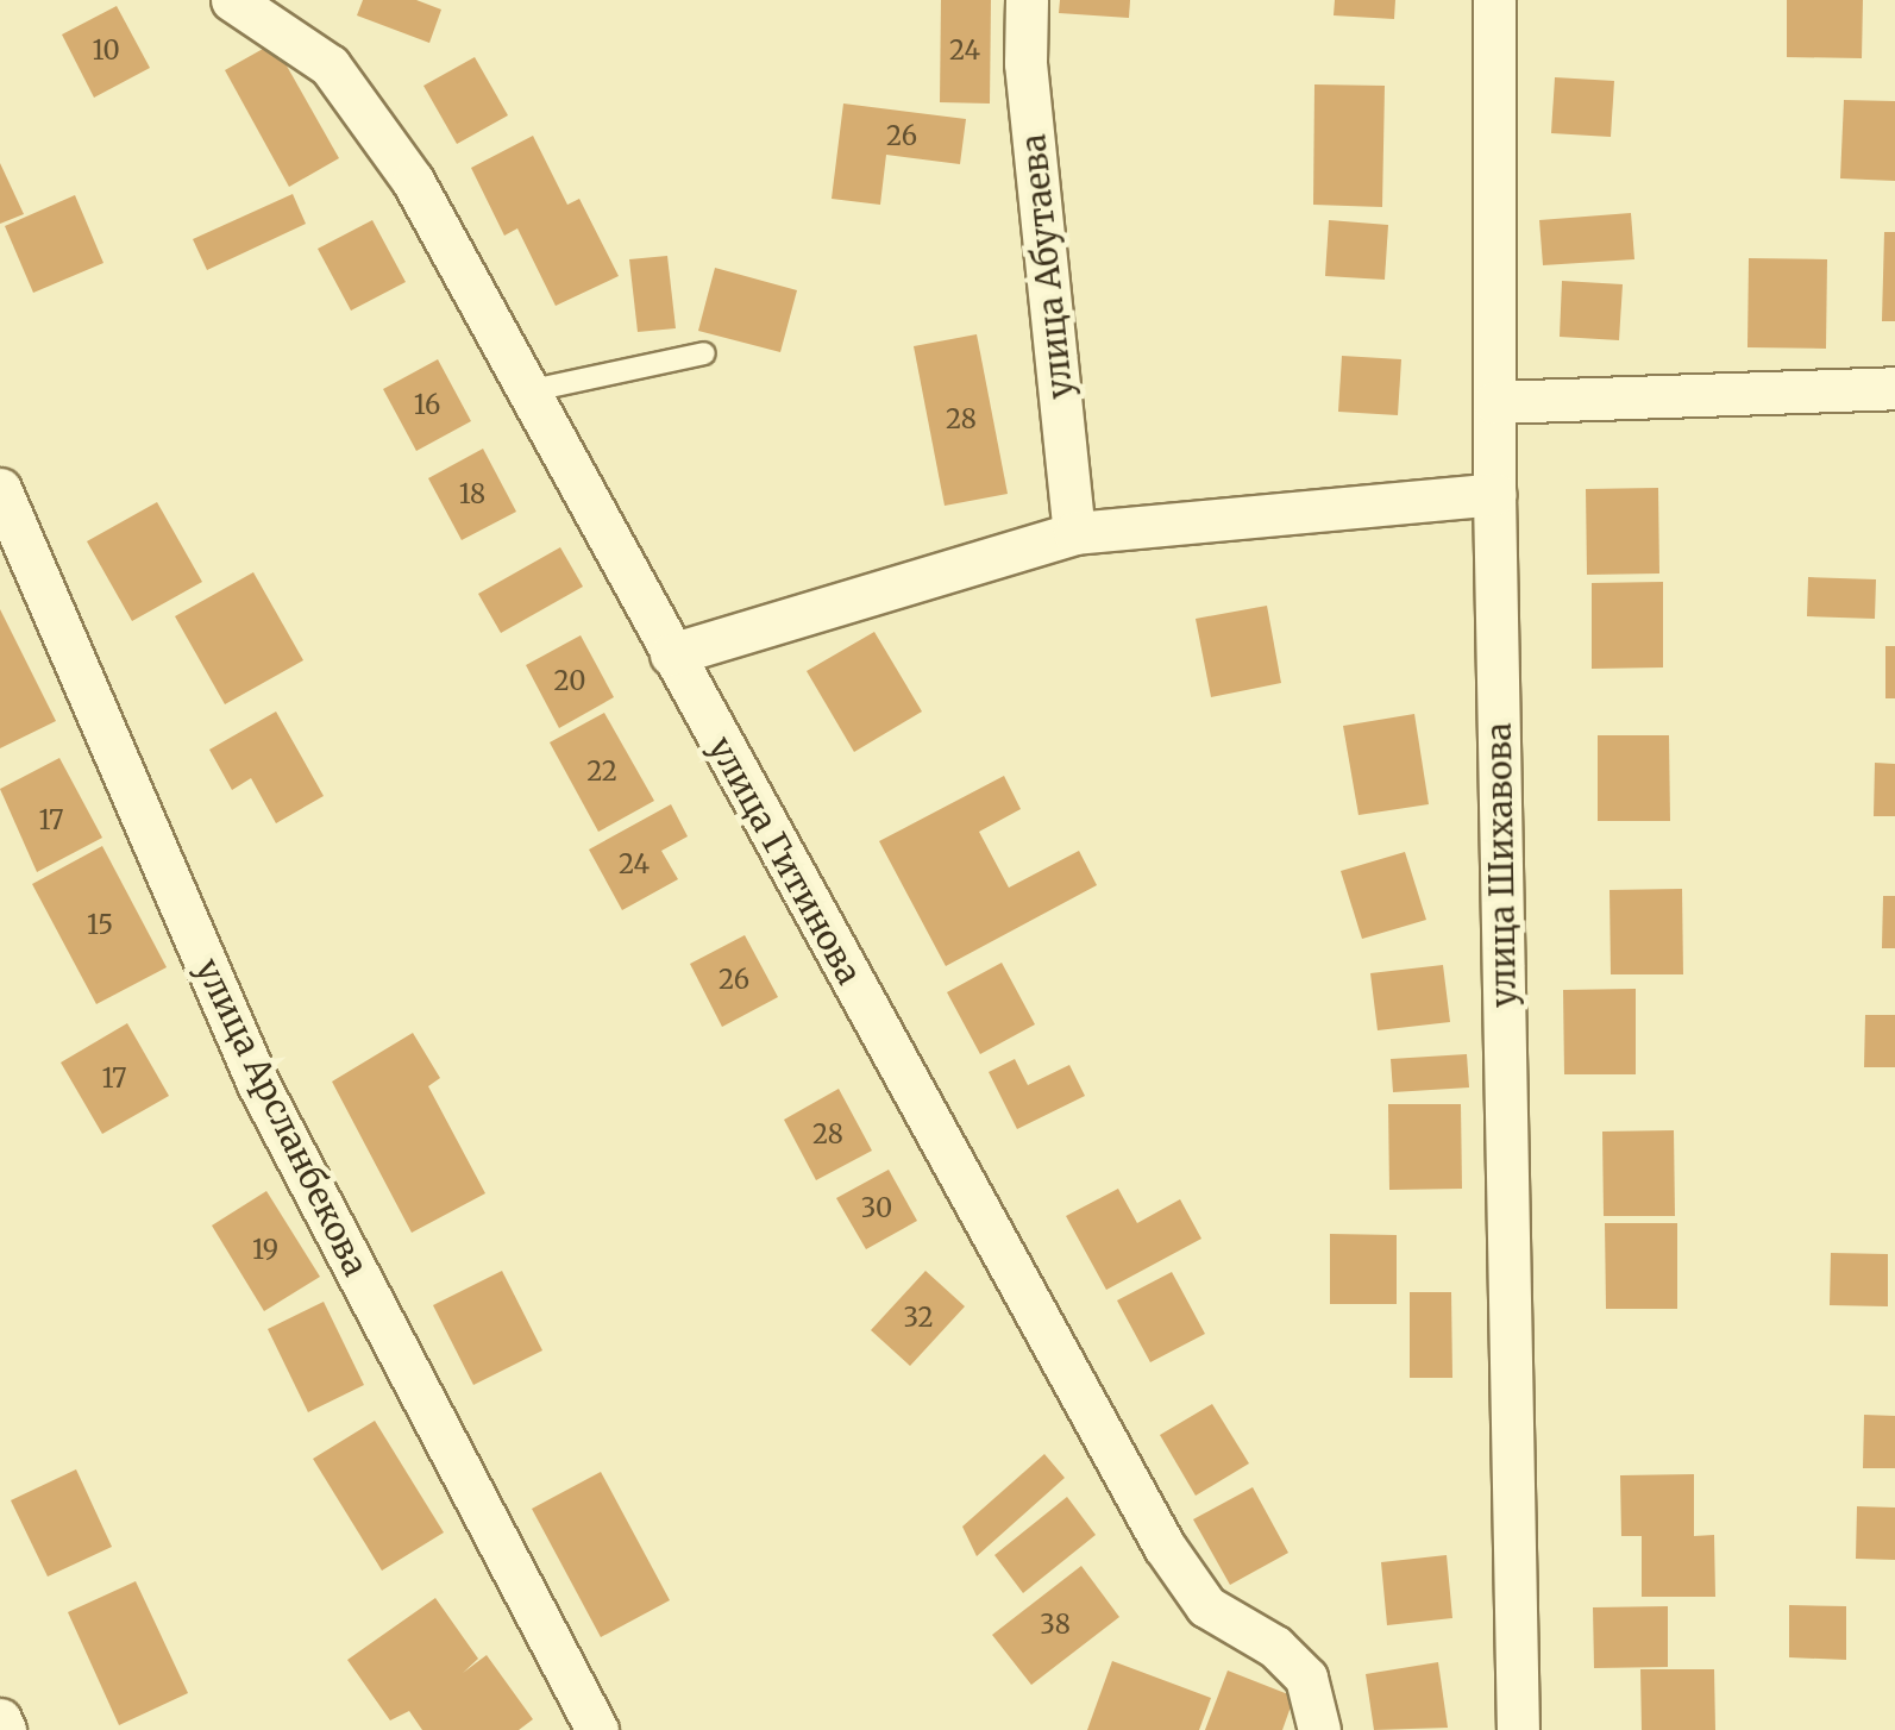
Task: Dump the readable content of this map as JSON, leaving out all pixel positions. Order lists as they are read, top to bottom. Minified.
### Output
{"streets":{"street":["улица Абутаева","улица Гитинова","улица Шихавова","улица Арсланбекова"]},"house_numbers":["10","24","26","16","28","18","20","22","17","24","15","26","17","28","30","19","32","38"]}
